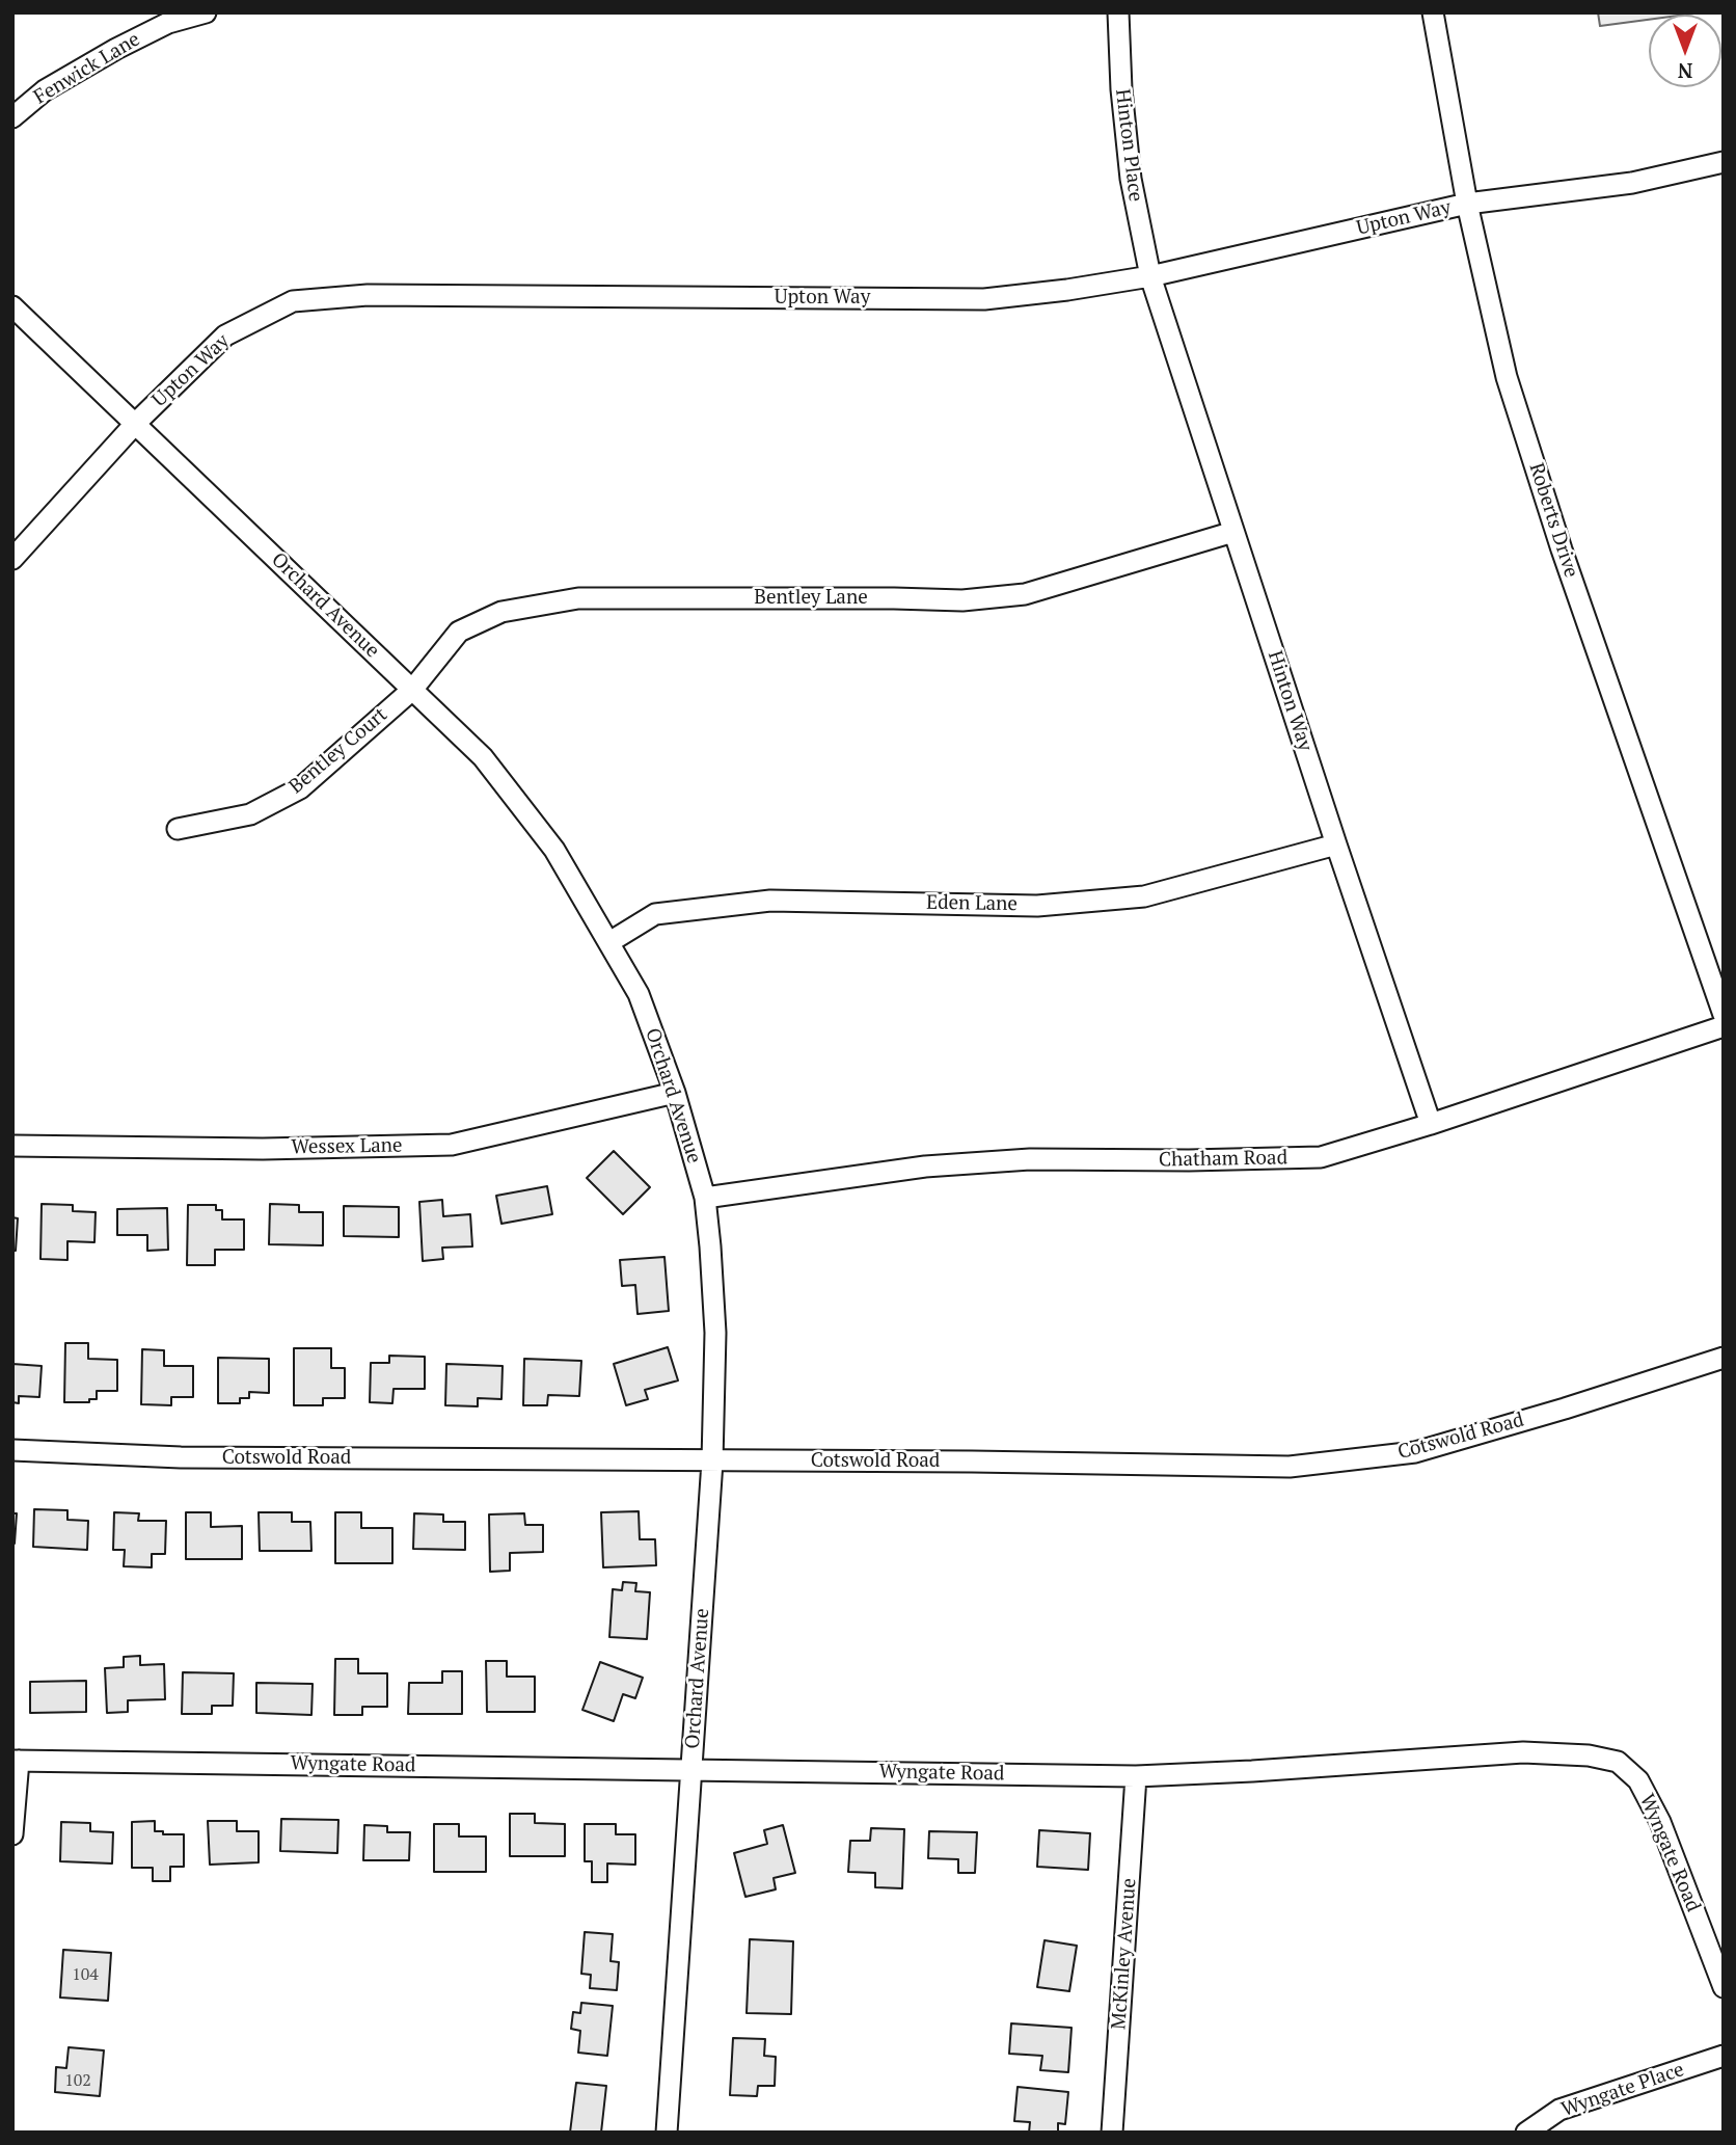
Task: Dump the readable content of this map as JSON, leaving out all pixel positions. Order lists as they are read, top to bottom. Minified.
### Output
{"streets":{"street":["Fenwick Lane","Hinton Place","Upton Way","Roberts Drive","Bentley Lane","Orchard Avenue","Hinton Way","Bentley Court","Eden Lane","Wessex Lane","Chatham Road","Cotswold Road","Wyngate Road","McKinley Avenue","Wyngate Place"]},"crossings":[["Hinton Place","Upton Way"],["Hinton Place","Hinton Way"],["Upton Way","Roberts Drive"],["Upton Way","Orchard Avenue"],["Upton Way","Hinton Way"],["Bentley Lane","Orchard Avenue"],["Bentley Lane","Hinton Way"],["Bentley Lane","Bentley Court"],["Orchard Avenue","Bentley Court"],["Orchard Avenue","Eden Lane"],["Orchard Avenue","Wessex Lane"],["Orchard Avenue","Chatham Road"],["Orchard Avenue","Cotswold Road"],["Orchard Avenue","Wyngate Road"],["Hinton Way","Eden Lane"],["Hinton Way","Chatham Road"],["Wyngate Road","McKinley Avenue"]],"house_numbers":["104","102"],"north":"bottom"}
